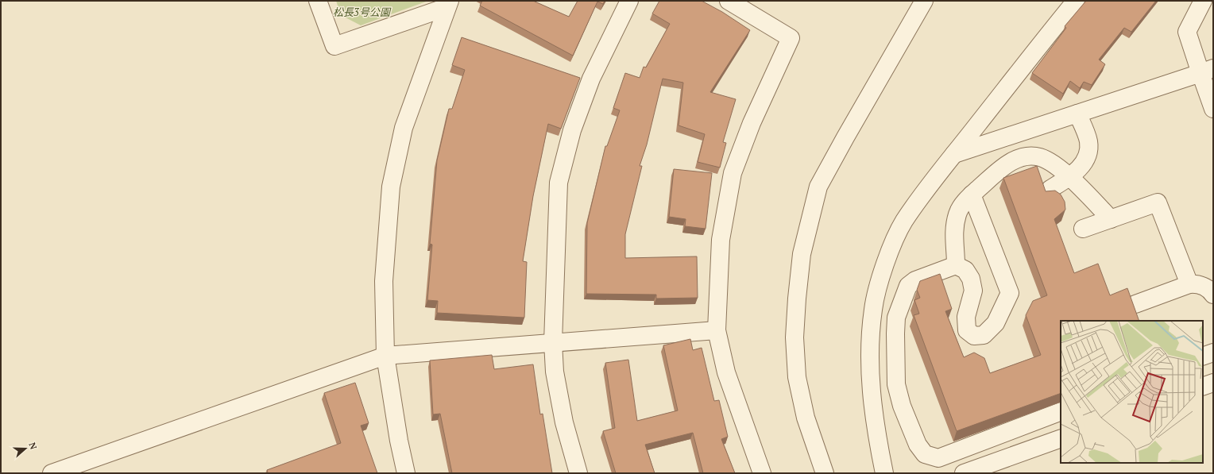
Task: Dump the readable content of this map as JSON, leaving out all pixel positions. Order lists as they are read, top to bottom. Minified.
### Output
{"parks":["松長3号公園"],"north":"right"}
